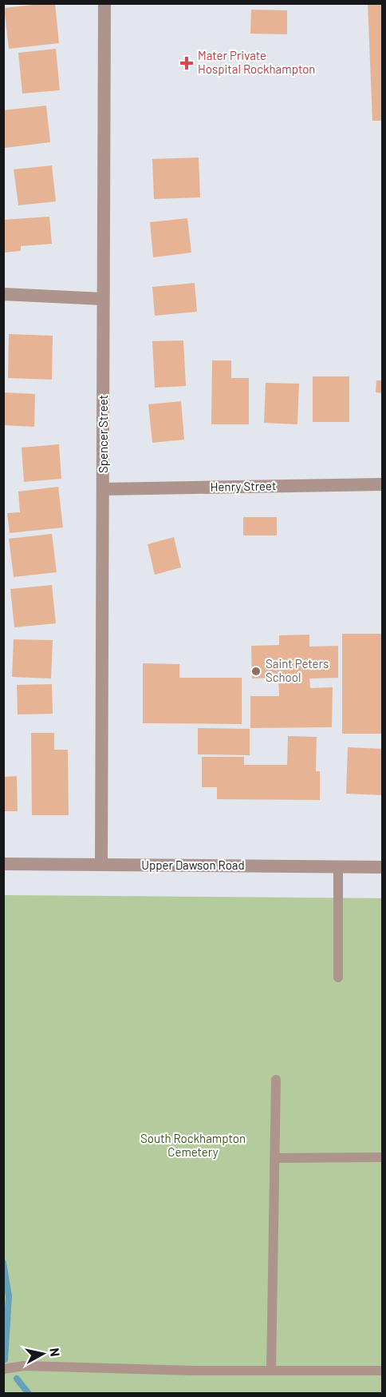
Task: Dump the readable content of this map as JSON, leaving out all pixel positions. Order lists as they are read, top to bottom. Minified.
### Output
{"streets":{"street":["Spencer Street","Henry Street","Upper Dawson Road"]},"crossings":[["Spencer Street","Henry Street"],["Spencer Street","Upper Dawson Road"]],"parks":["South Rockhampton Cemetery"],"places":{"health":["Mater Private Hospital Rockhampton"],"other":["Saint Peters School"]},"north":"right"}
